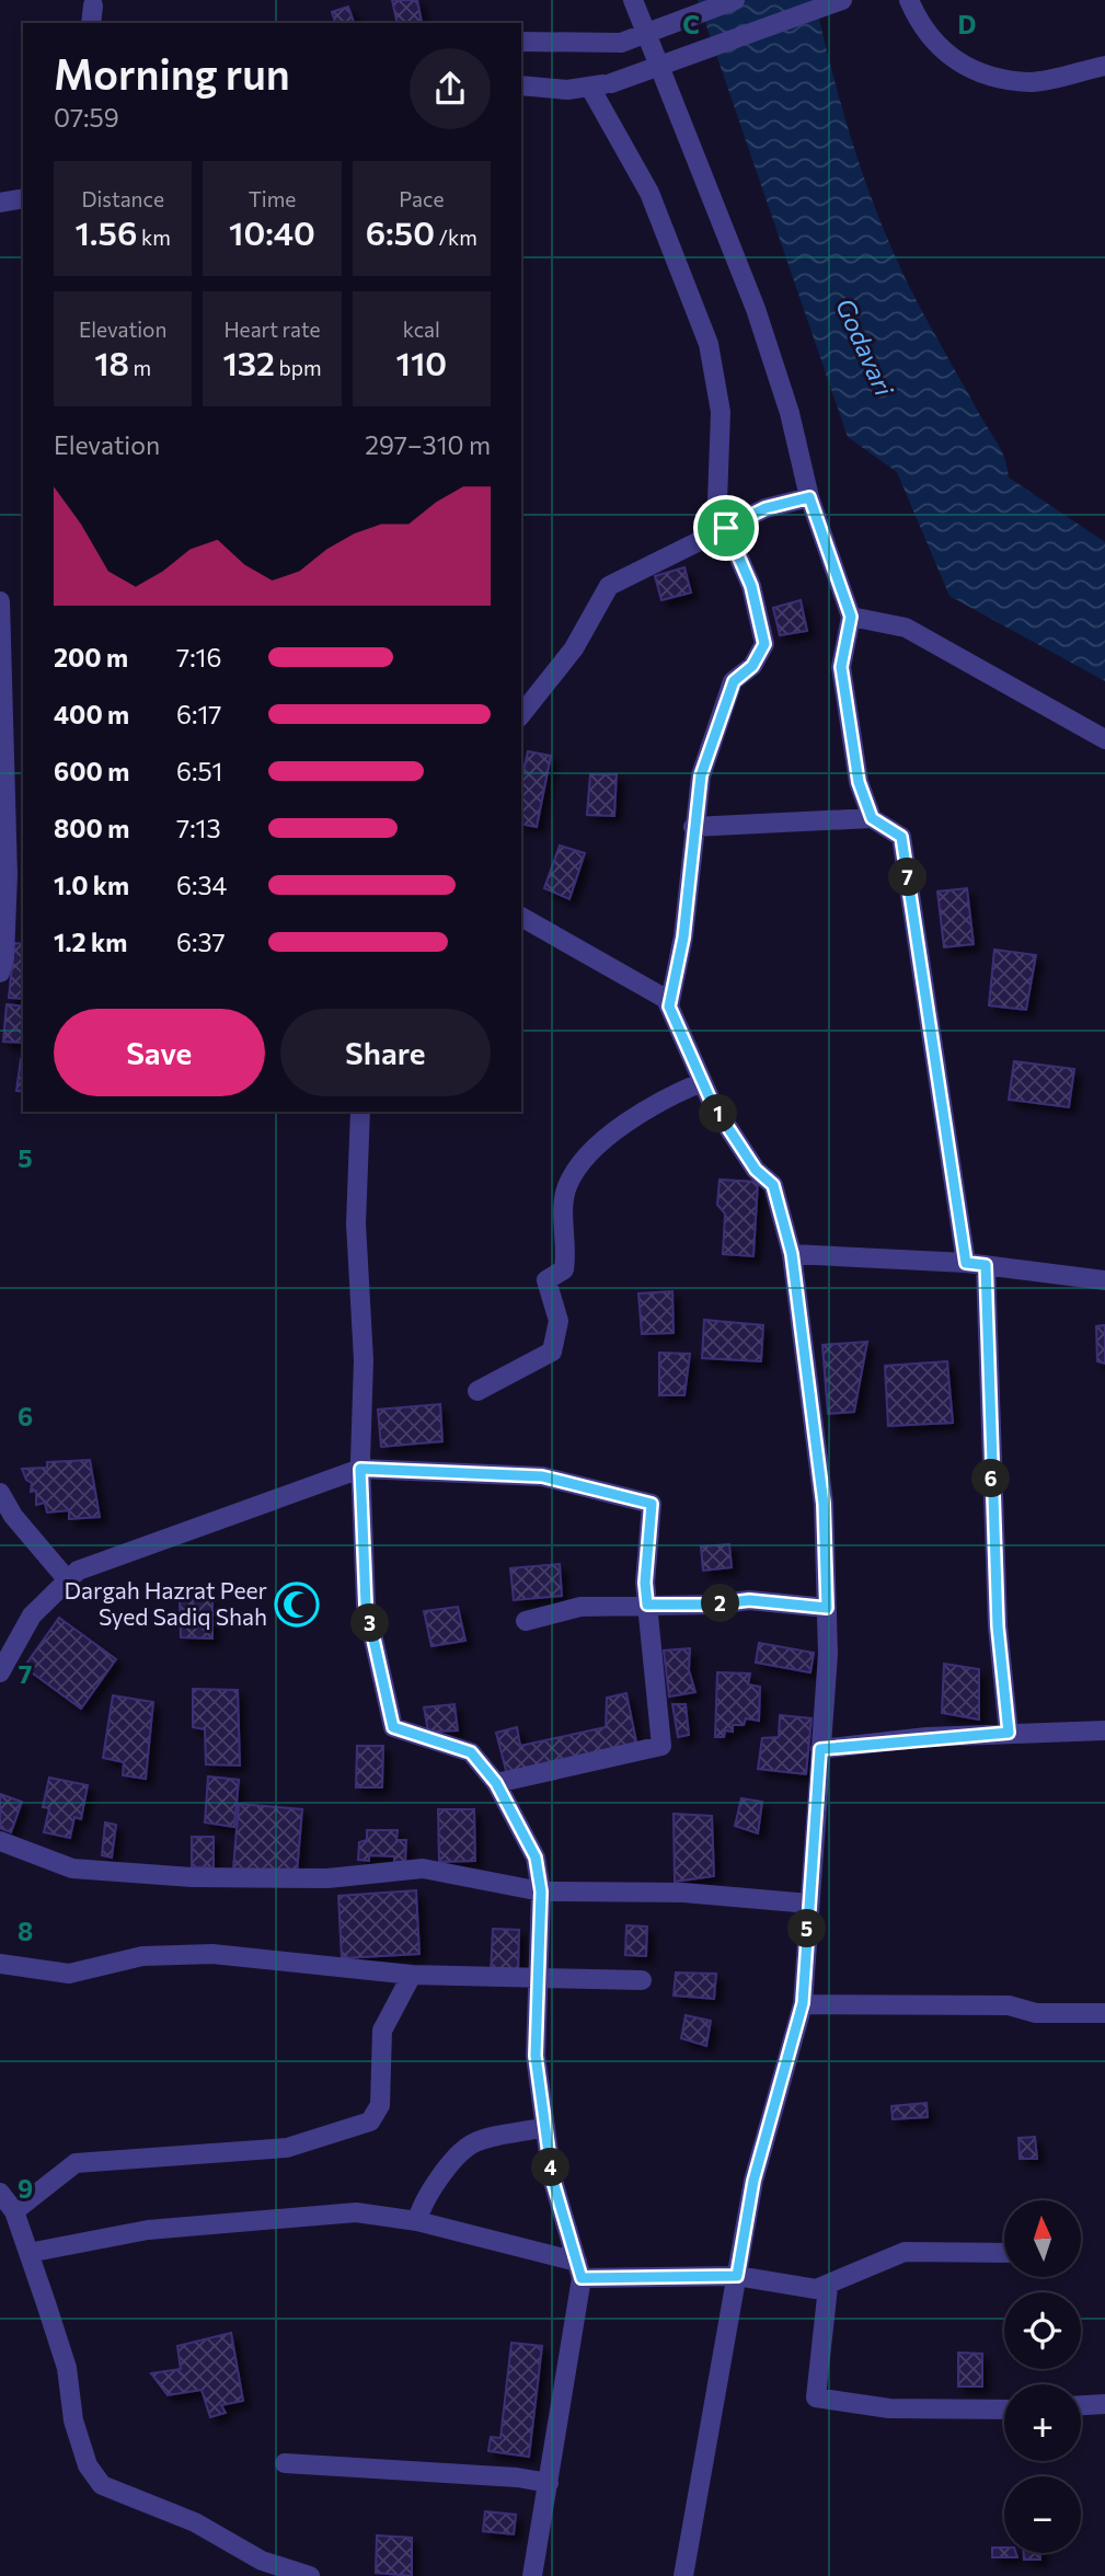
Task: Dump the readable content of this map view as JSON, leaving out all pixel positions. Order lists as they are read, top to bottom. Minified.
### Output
{"water":["Godavari"],"places":{"mosque":["Dargah Hazrat Peer Syed Sadiq Shah"]},"north":"top","page":{"heading":["Morning run","07:59"],"stats":[["Distance","1.56 km"],["Time","10:40"],["Pace","6:50 /km"],["Elevation","18 m"],["Heart rate","132 bpm"],["kcal","110"]],"chart":["Elevation","297–310 m"],"list":[{"name":"200 m","note":"7:16"},{"name":"400 m","note":"6:17"},{"name":"600 m","note":"6:51"},{"name":"800 m","note":"7:13"},{"name":"1.0 km","note":"6:34"},{"name":"1.2 km","note":"6:37"}],"pins":["7","1","6","2","3","5","4"],"buttons":["Save","Share"],"map_buttons":["+","−"]},"grid":{"columns":["C","D"],"rows":["5","6","7","8","9"]}}
